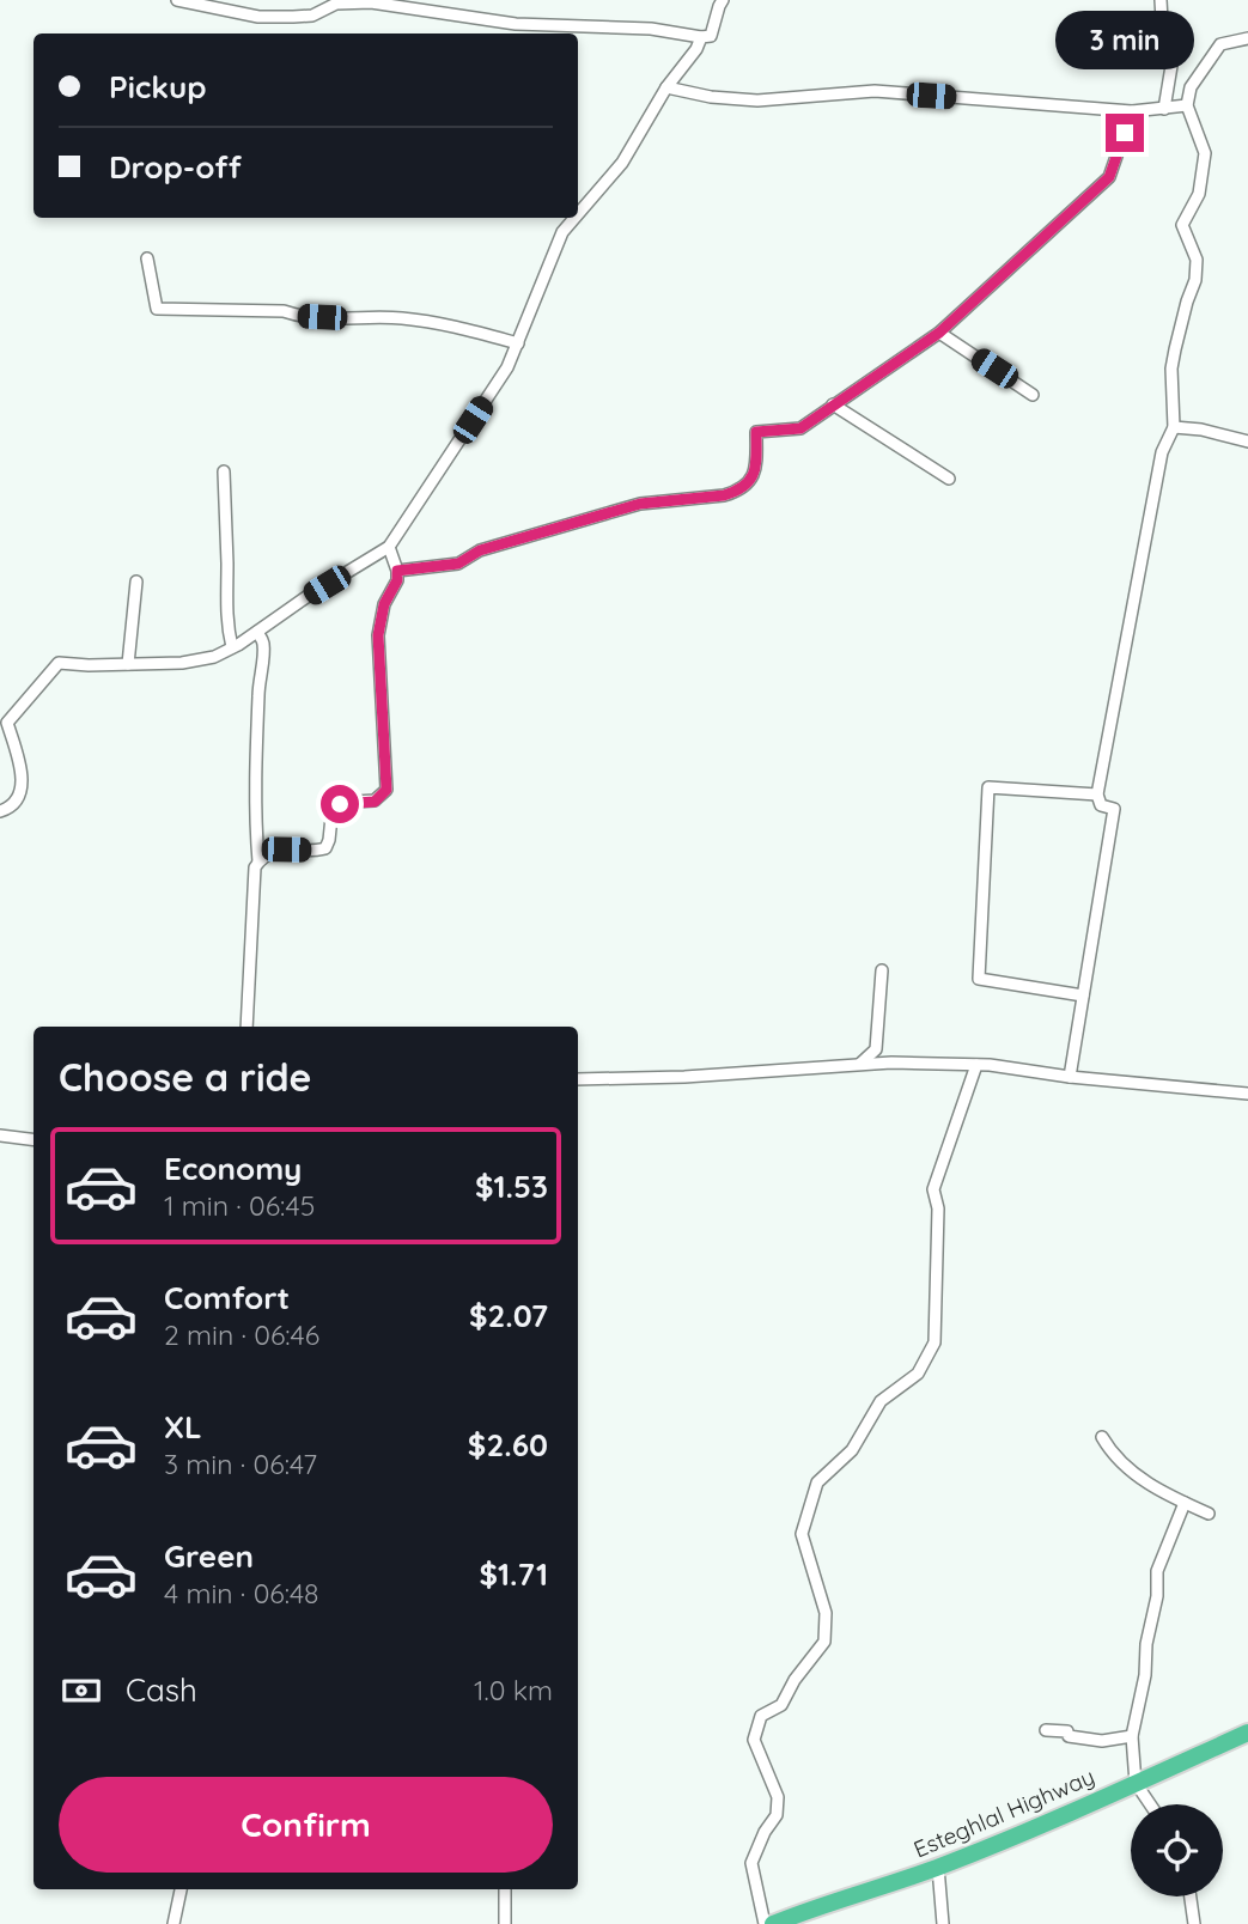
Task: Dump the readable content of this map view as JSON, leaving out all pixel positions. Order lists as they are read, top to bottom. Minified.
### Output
{"streets":{"highway":["Esteghlal Highway"]},"page":{"bubble":"3 min","banner":["Pickup","Drop-off"],"heading":"Choose a ride","list":[{"name":"Economy","note":"1 min · 06:45","value":"$1.53"},{"name":"Comfort","note":"2 min · 06:46","value":"$2.07"},{"name":"XL","note":"3 min · 06:47","value":"$2.60"},{"name":"Green","note":"4 min · 06:48","value":"$1.71"}],"pay":["Cash","1.0 km"],"buttons":"Confirm"}}
